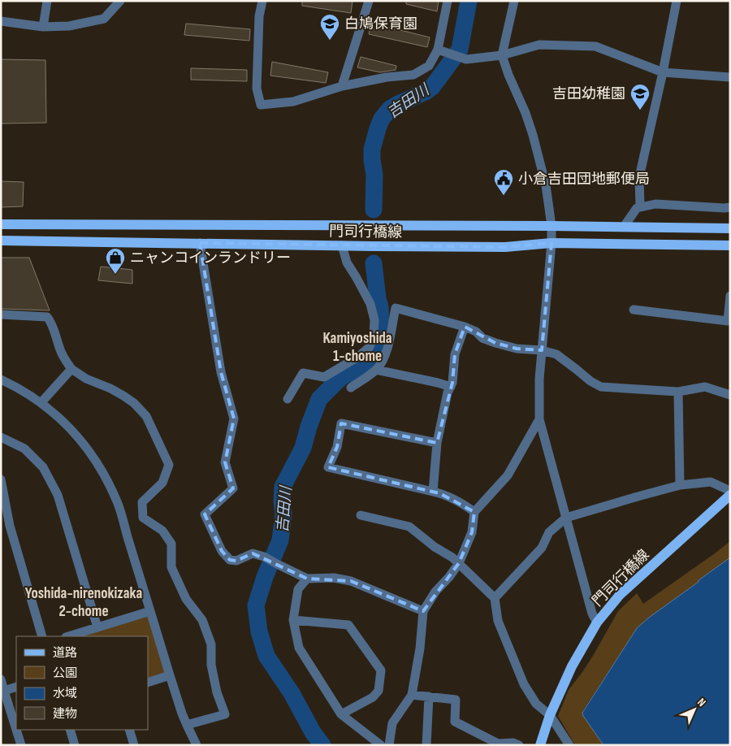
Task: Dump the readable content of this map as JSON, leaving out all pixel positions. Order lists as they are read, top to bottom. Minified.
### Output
{"streets":{"main road":["門司行橋線"]},"districts":["Kamiyoshida 1-chome","Yoshida-nirenokizaka 2-chome"],"water":["吉田川"],"places":{"school or university":["白鳩保育園","吉田幼稚園"],"public building":["小倉吉田団地郵便局"],"shop":["ニャンコインランドリー"]},"legend":["道路","公園","水域","建物"],"north":"top right"}
